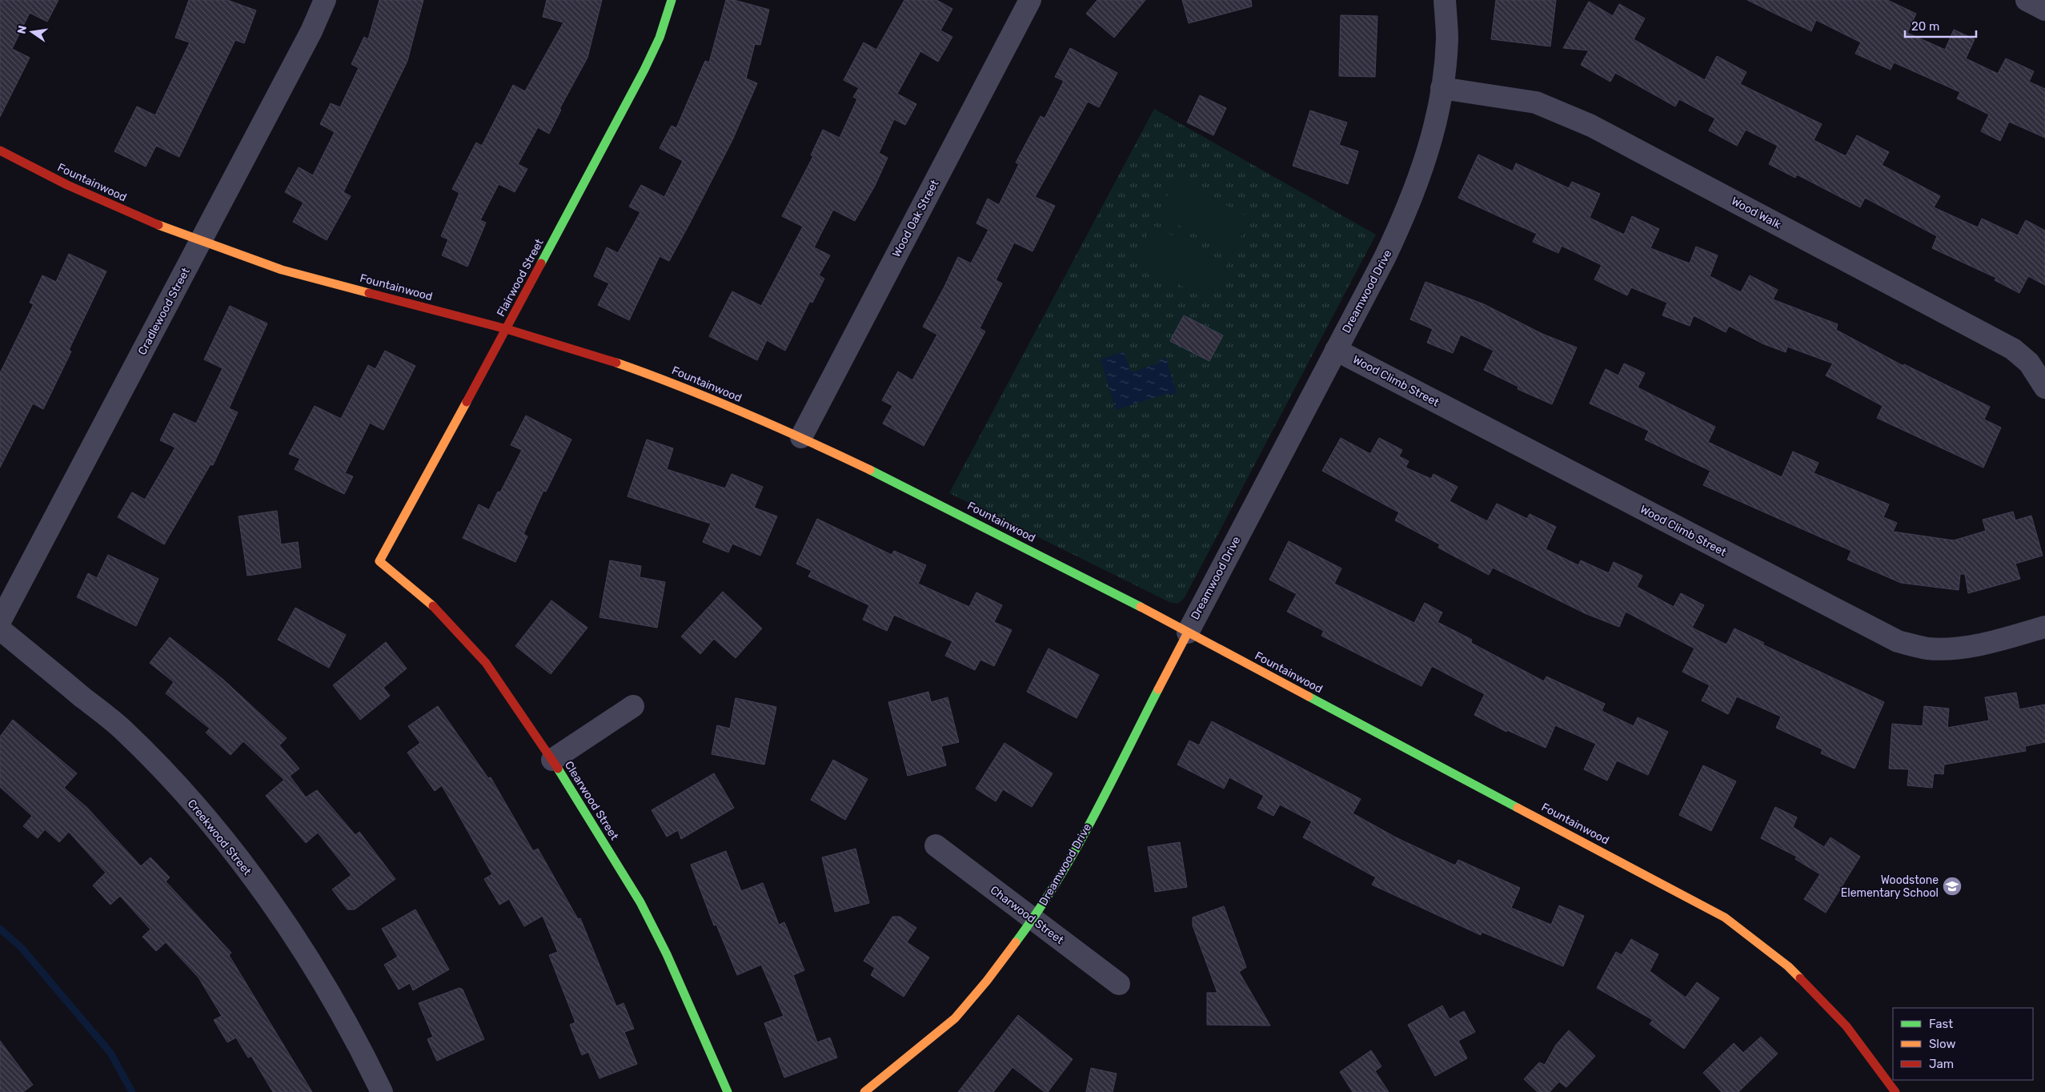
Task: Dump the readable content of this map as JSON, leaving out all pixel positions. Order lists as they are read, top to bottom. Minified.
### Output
{"streets":{"street":["Fountainwood","Wood Walk","Wood Oak Street","Flairwood Street","Dreamwood Drive","Cradlewood Street","Wood Climb Street","Clearwood Street","Creekwood Street","Charwood Street"]},"crossings":[["Fountainwood","Wood Oak Street"],["Fountainwood","Flairwood Street"],["Fountainwood","Dreamwood Drive"],["Fountainwood","Cradlewood Street"],["Wood Walk","Dreamwood Drive"],["Flairwood Street","Clearwood Street"],["Dreamwood Drive","Wood Climb Street"],["Dreamwood Drive","Charwood Street"]],"places":{"school or university":["Woodstone Elementary School"]},"legend":["Fast","Slow","Jam"],"scale_bar":"20 m","north":"left"}
